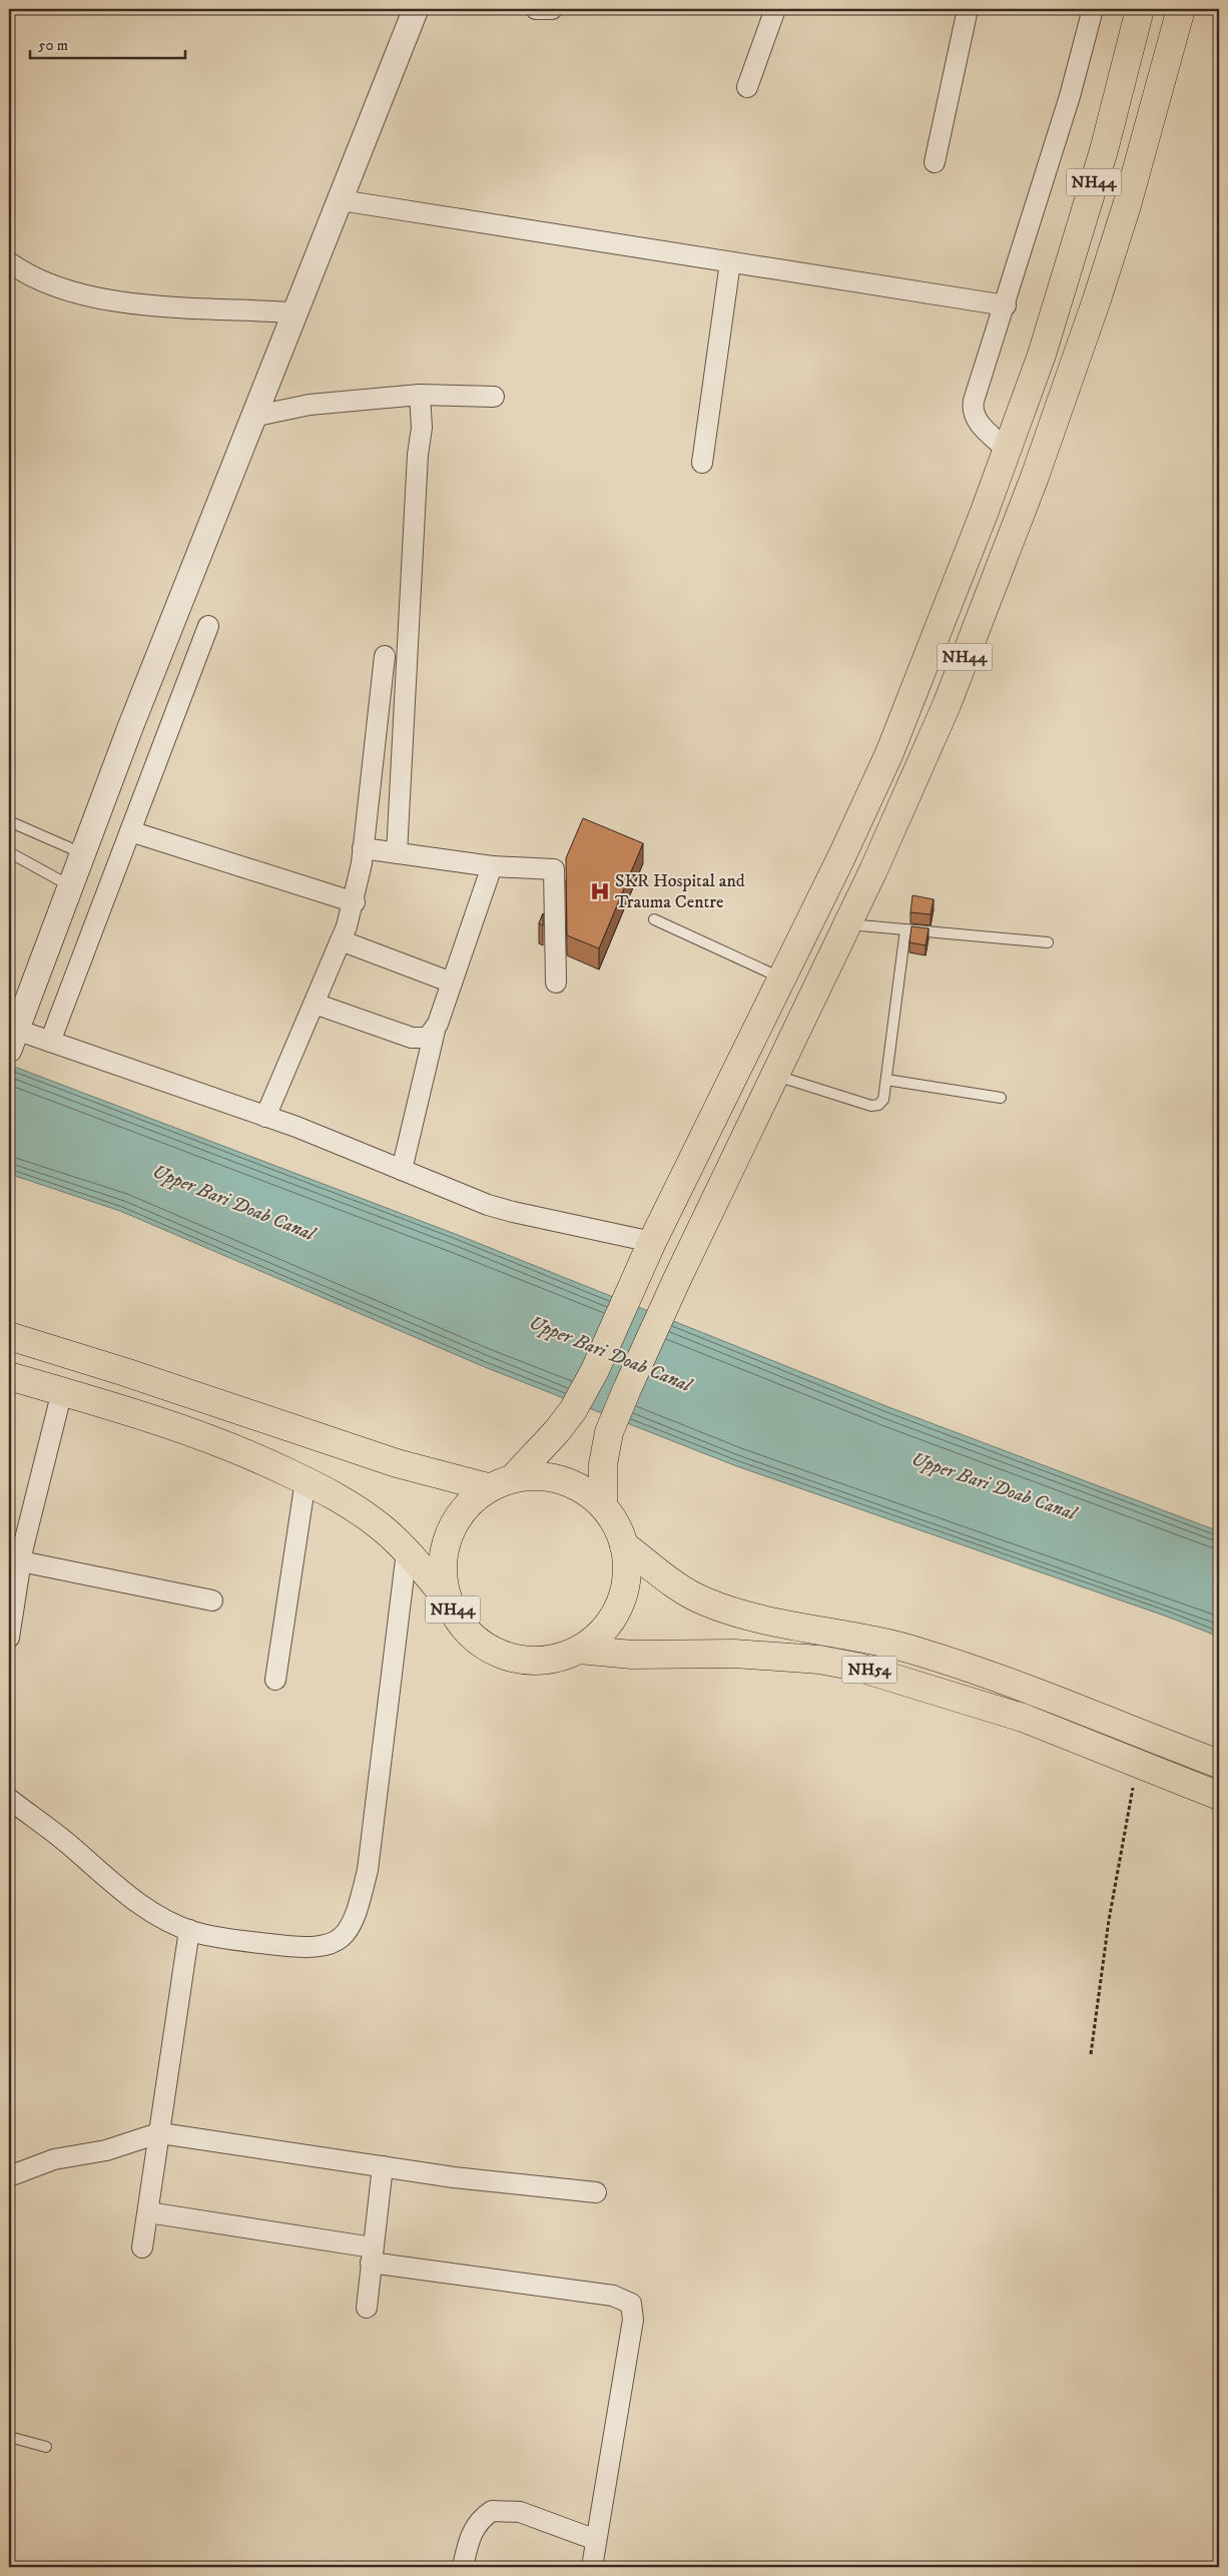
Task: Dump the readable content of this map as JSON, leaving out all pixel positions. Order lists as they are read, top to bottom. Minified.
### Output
{"streets":{"highway":["NH44","NH54"]},"crossings":[["NH44","NH54"]],"water":["Upper Bari Doab Canal"],"places":{"hospital":["SKR Hospital and Trauma Centre"]},"scale_bar":"50 m"}
